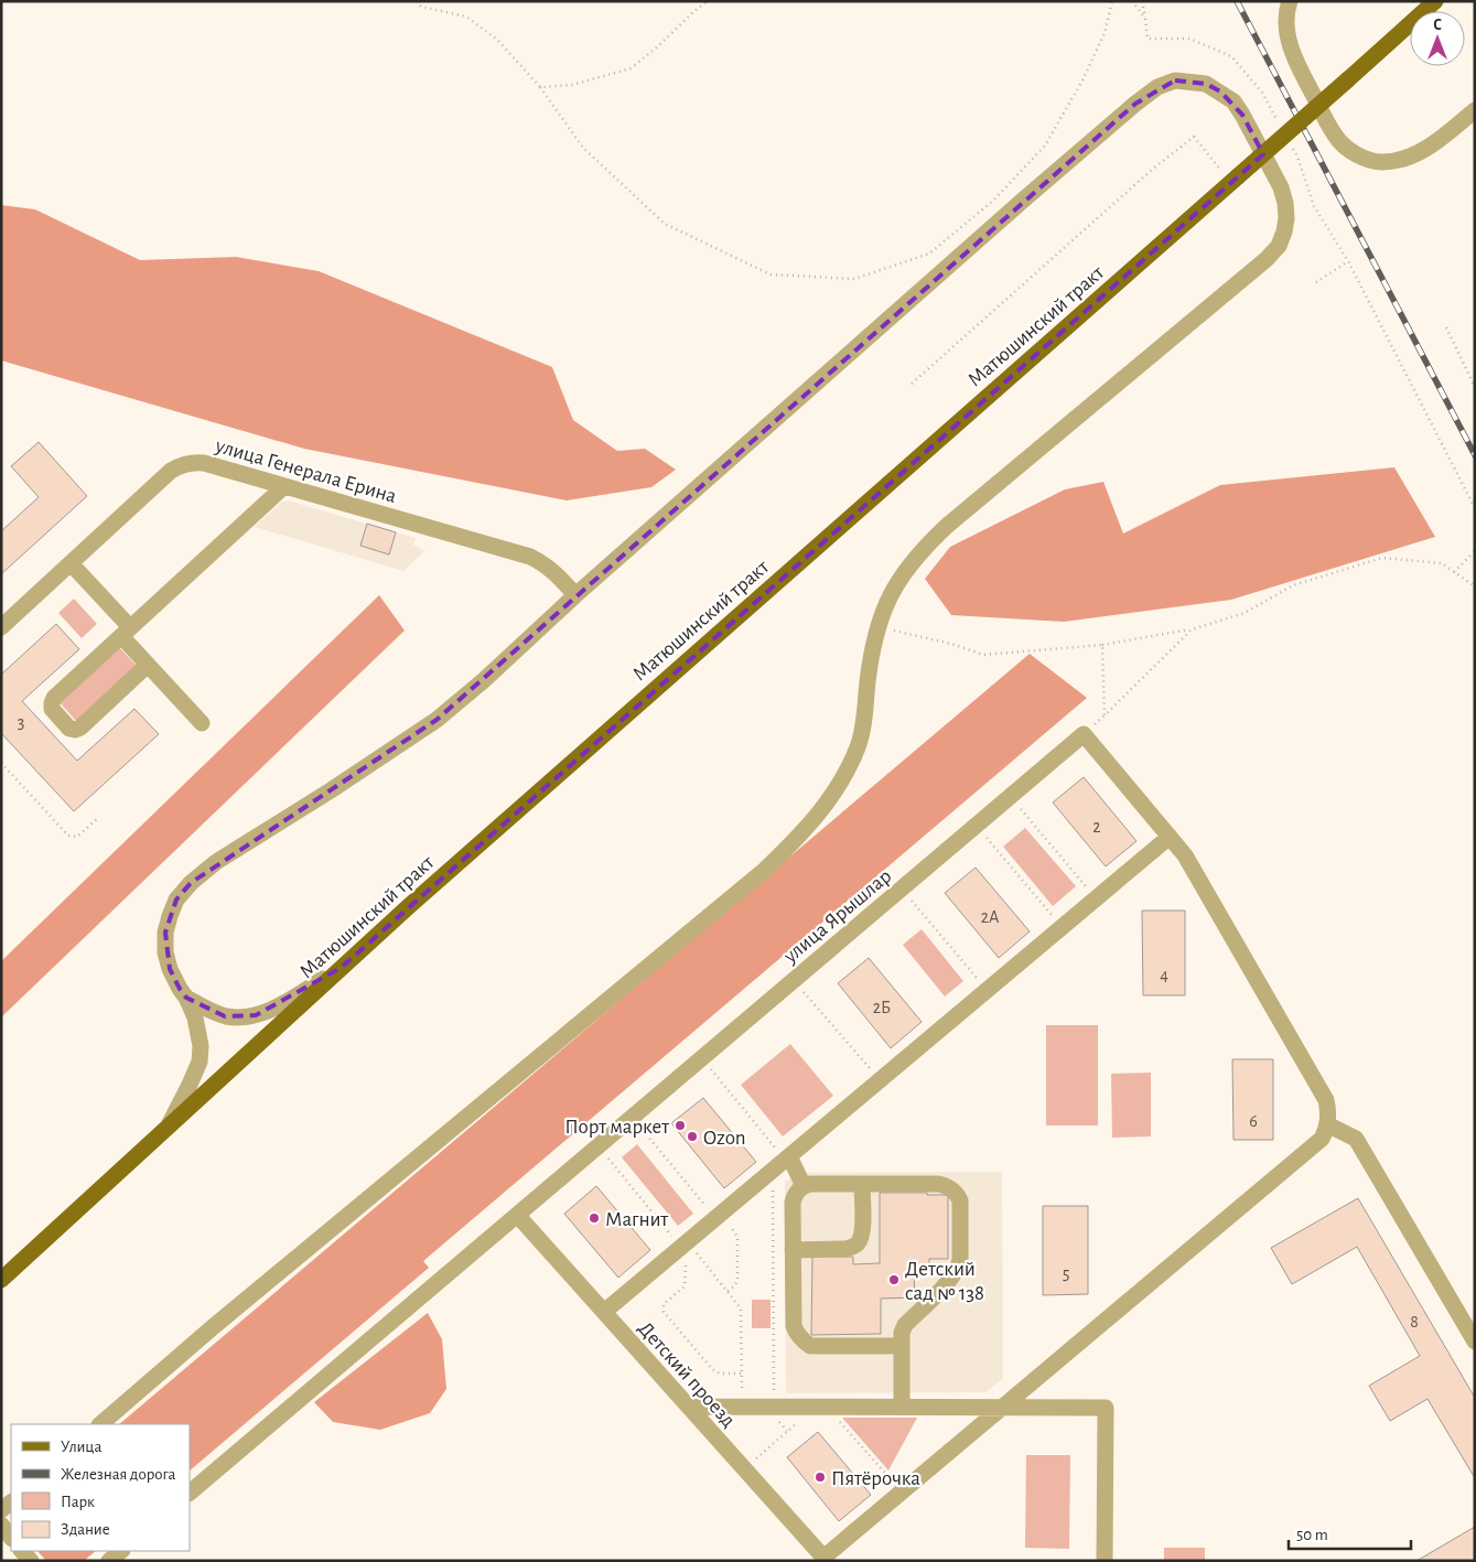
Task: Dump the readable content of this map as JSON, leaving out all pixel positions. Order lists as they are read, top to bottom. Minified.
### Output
{"streets":{"main road":["Матюшинский тракт"],"street":["улица Генерала Ерина","улица Ярышлар","Детский проезд"]},"crossings":[["улица Ярышлар","Детский проезд"]],"places":["Порт маркет","Ozon","Магнит","Детский сад № 138","Пятёрочка"],"house_numbers":["3","2","2А","4","2Б","6","5","8"],"legend":["Улица","Железная дорога","Парк","Здание"],"scale_bar":"50 m","north":"top"}
